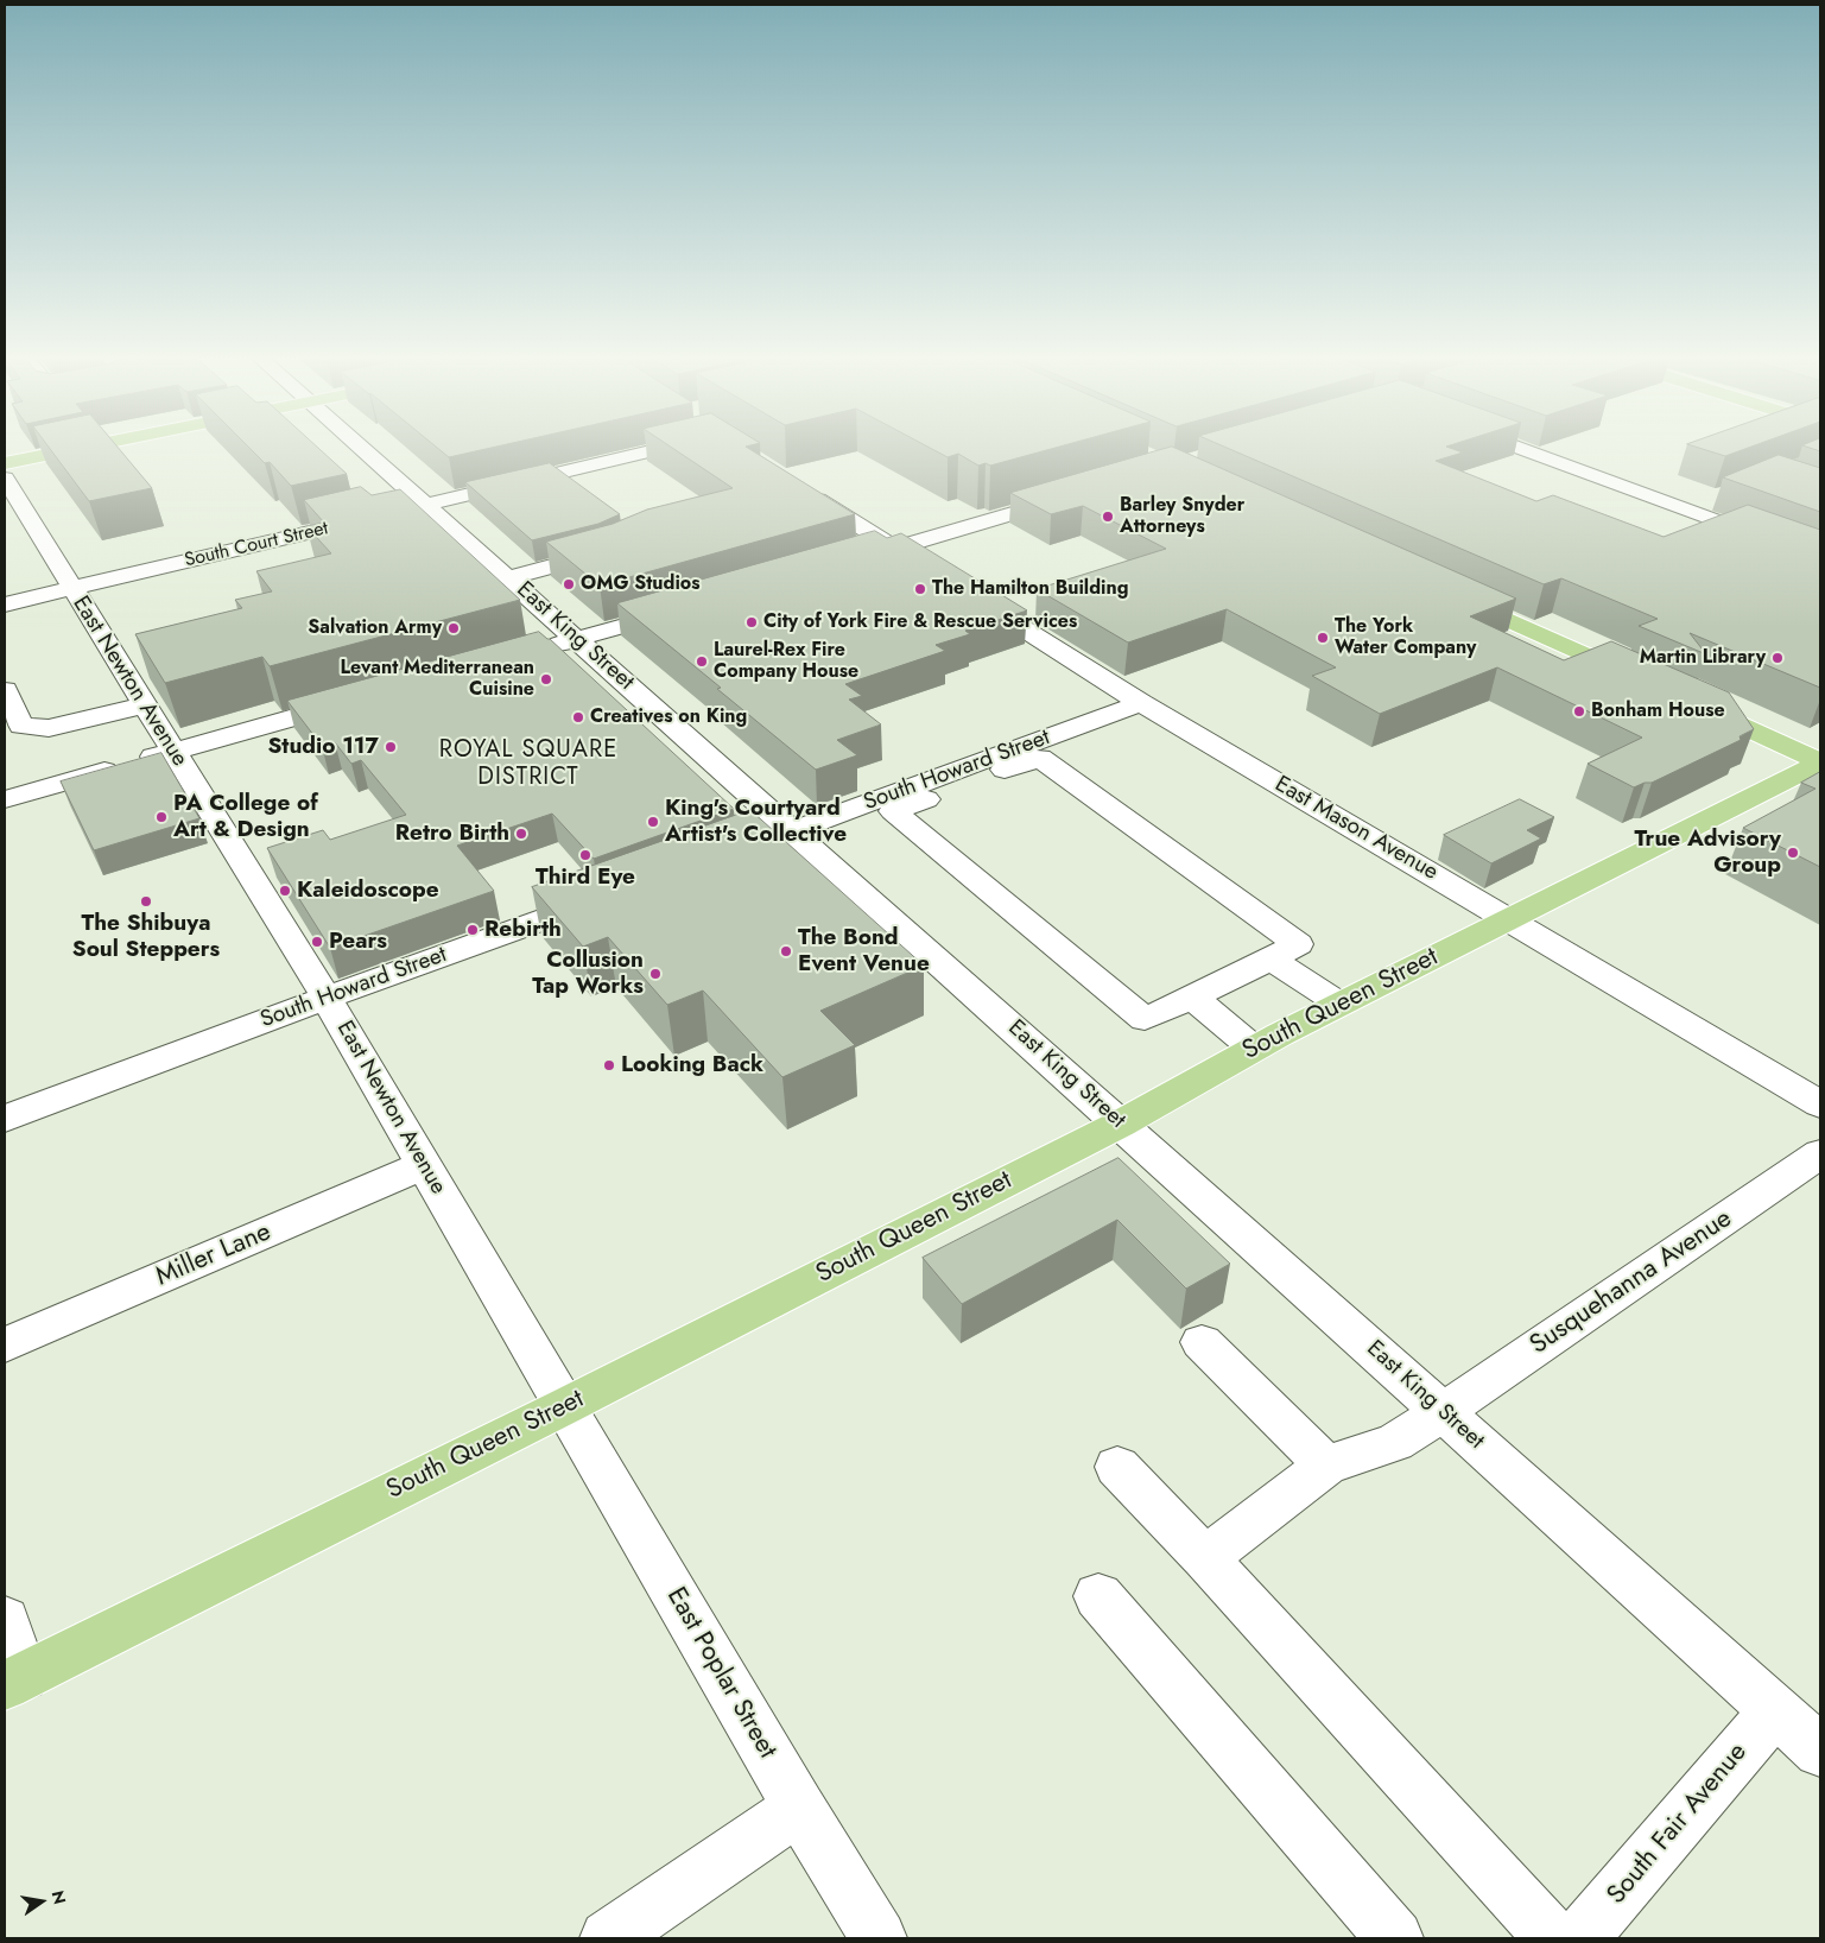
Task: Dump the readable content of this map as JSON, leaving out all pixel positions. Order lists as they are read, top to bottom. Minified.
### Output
{"streets":{"main road":["South Queen Street"],"street":["South Court Street","East King Street","East Newton Avenue","South Howard Street","East Mason Avenue","Miller Lane","Susquehanna Avenue","East Poplar Street","South Fair Avenue"]},"crossings":[["South Court Street","East Newton Avenue"],["East King Street","South Howard Street"],["East King Street","South Queen Street"],["East King Street","Susquehanna Avenue"],["East King Street","South Fair Avenue"],["East Newton Avenue","South Howard Street"],["East Newton Avenue","South Queen Street"],["East Newton Avenue","Miller Lane"],["East Newton Avenue","East Poplar Street"],["South Howard Street","East Mason Avenue"],["East Mason Avenue","South Queen Street"],["South Queen Street","East Poplar Street"]],"districts":["ROYAL SQUARE DISTRICT"],"places":["Barley Snyder Attorneys","OMG Studios","The Hamilton Building","City of York Fire & Rescue Services","Salvation Army","The York Water Company","Martin Library","Laurel-Rex Fire Company House","Levant Mediterranean Cuisine","Bonham House","Creatives on King","Studio 117","PA College of Art & Design","King's Courtyard Artist's Collective","Retro Birth","True Advisory Group","Third Eye","Kaleidoscope","The Shibuya Soul Steppers","Rebirth","Pears","The Bond Event Venue","Collusion Tap Works","Looking Back"],"north":"right"}
